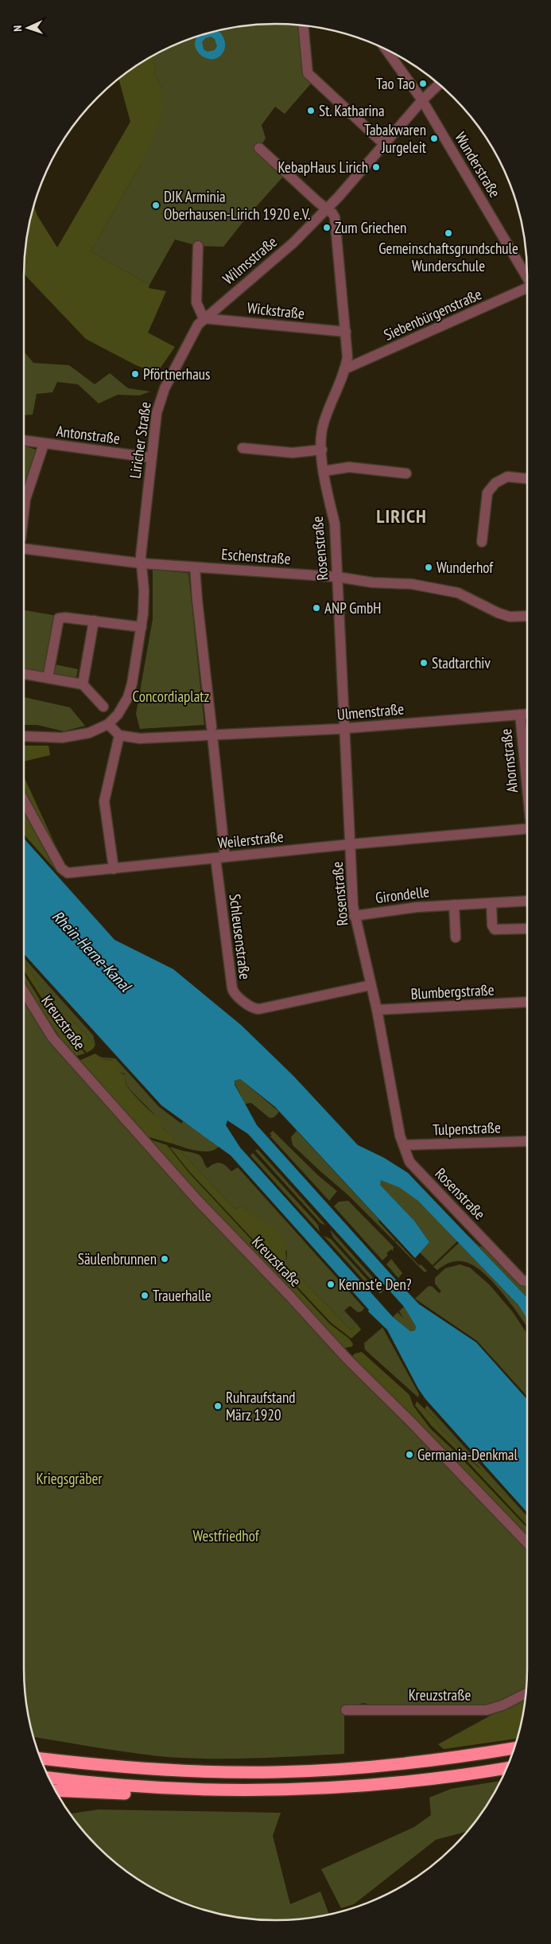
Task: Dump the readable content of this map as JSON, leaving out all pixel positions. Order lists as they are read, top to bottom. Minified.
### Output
{"streets":{"street":["Wunderstraße","Wilmsstraße","Wickstraße","Siebenbürgenstraße","Antonstraße","Liricher Straße","Rosenstraße","Eschenstraße","Ulmenstraße","Ahornstraße","Weilerstraße","Girondelle","Schleusenstraße","Blumbergstraße","Kreuzstraße","Tulpenstraße"]},"crossings":[["Wunderstraße","Wilmsstraße"],["Wilmsstraße","Wickstraße"],["Wilmsstraße","Liricher Straße"],["Wilmsstraße","Rosenstraße"],["Wickstraße","Liricher Straße"],["Wickstraße","Rosenstraße"],["Siebenbürgenstraße","Rosenstraße"],["Antonstraße","Liricher Straße"],["Liricher Straße","Eschenstraße"],["Rosenstraße","Eschenstraße"],["Rosenstraße","Ulmenstraße"],["Rosenstraße","Weilerstraße"],["Rosenstraße","Girondelle"],["Rosenstraße","Schleusenstraße"],["Rosenstraße","Blumbergstraße"],["Rosenstraße","Tulpenstraße"],["Ulmenstraße","Ahornstraße"],["Weilerstraße","Schleusenstraße"]],"districts":["LIRICH"],"water":["Rhein-Herne-Kanal"],"parks":["Concordiaplatz","Kriegsgräber","Westfriedhof"],"places":["Tao Tao","St. Katharina","Tabakwaren Jurgeleit","KebapHaus Lirich","DJK Arminia Oberhausen-Lirich 1920 e.V.","Zum Griechen","Gemeinschaftsgrundschule Wunderschule","Pförtnerhaus","Wunderhof","ANP GmbH","Stadtarchiv","Säulenbrunnen","Kennst'e Den?","Trauerhalle","Ruhraufstand März 1920","Germania-Denkmal"],"north":"left"}
